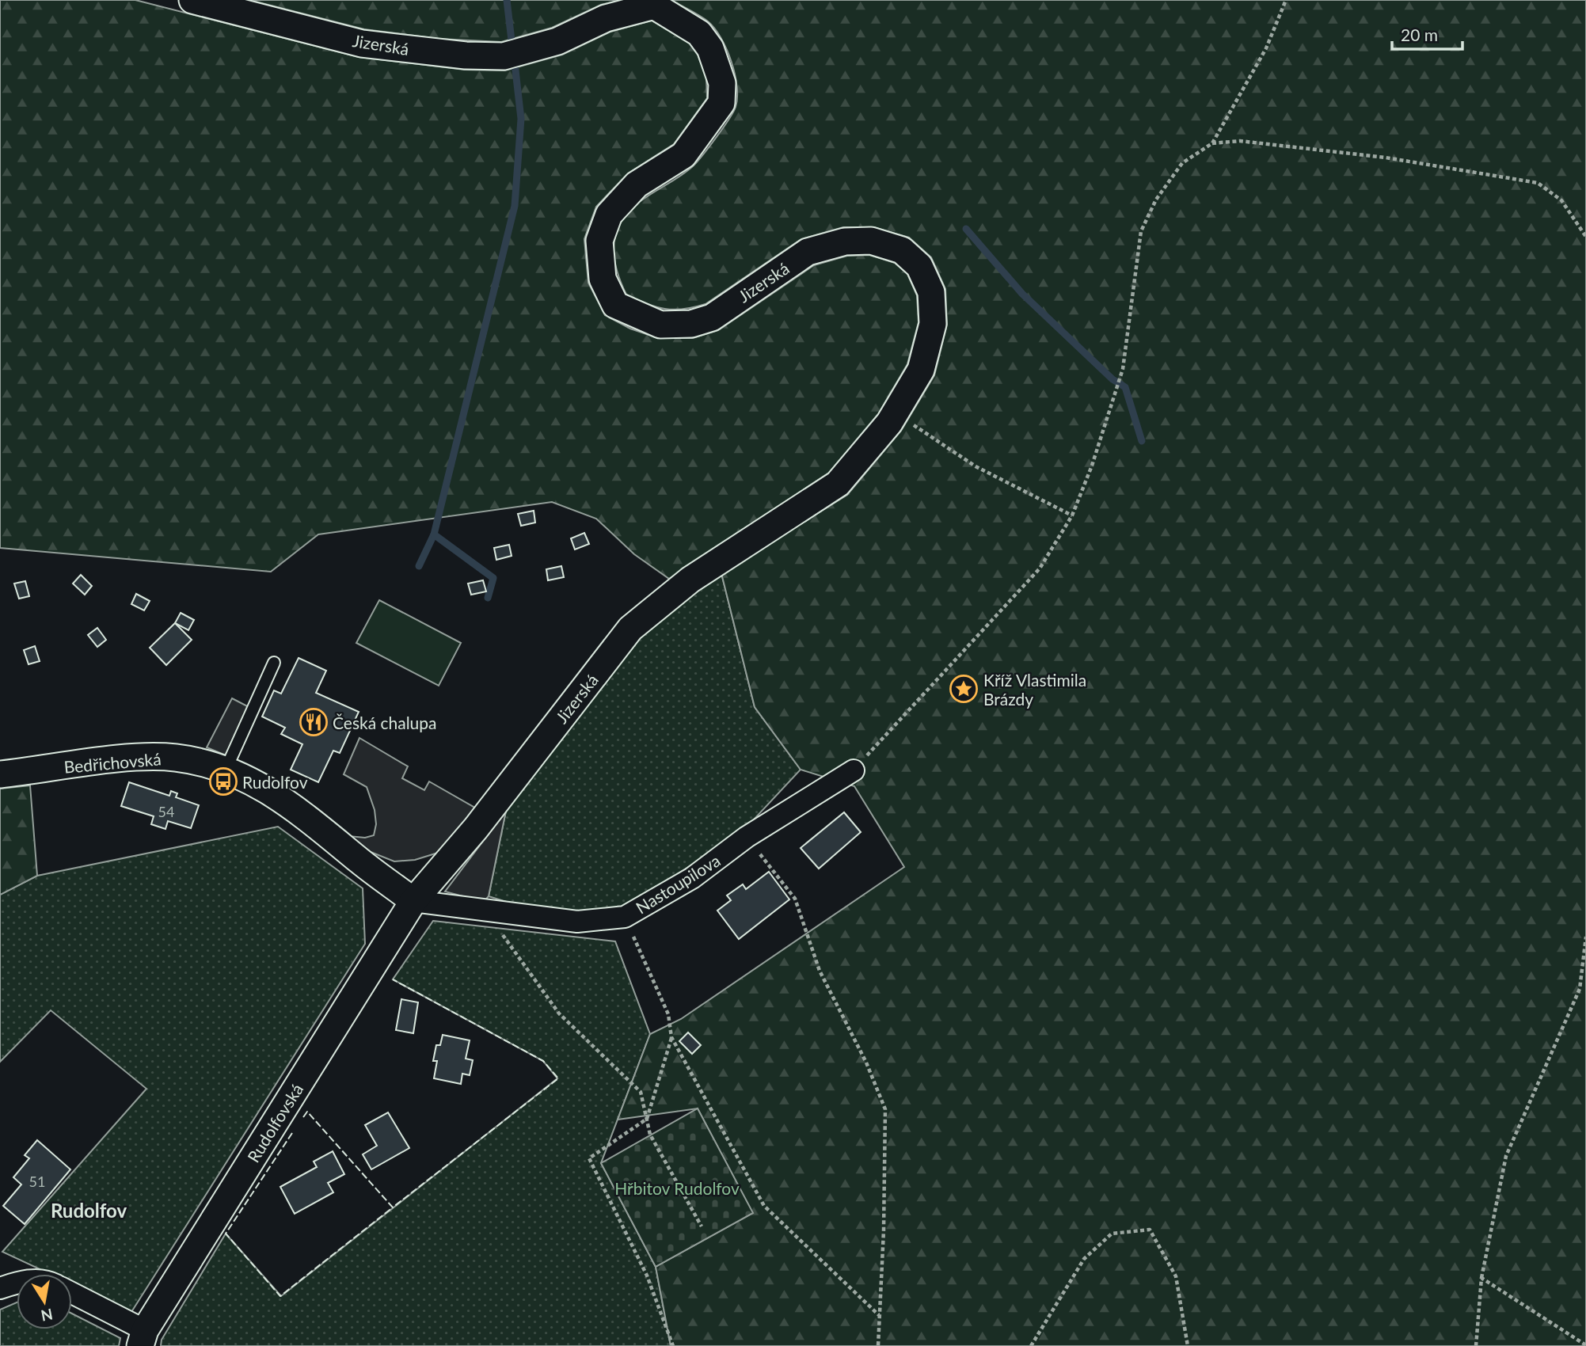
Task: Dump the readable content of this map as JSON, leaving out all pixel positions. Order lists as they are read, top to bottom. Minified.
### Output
{"streets":{"street":["Jizerská","Bedřichovská","Nastoupilova","Rudolfovská"]},"crossings":[["Jizerská","Bedřichovská"],["Jizerská","Nastoupilova"],["Jizerská","Rudolfovská"],["Bedřichovská","Nastoupilova"],["Bedřichovská","Rudolfovská"],["Nastoupilova","Rudolfovská"]],"districts":["Rudolfov"],"parks":["Hřbitov Rudolfov"],"places":{"place":["Kříž Vlastimila Brázdy"],"restaurant":["Česká chalupa"],"bus stop":["Rudolfov"]},"house_numbers":["54","51"],"scale_bar":"20 m","north":"bottom"}
